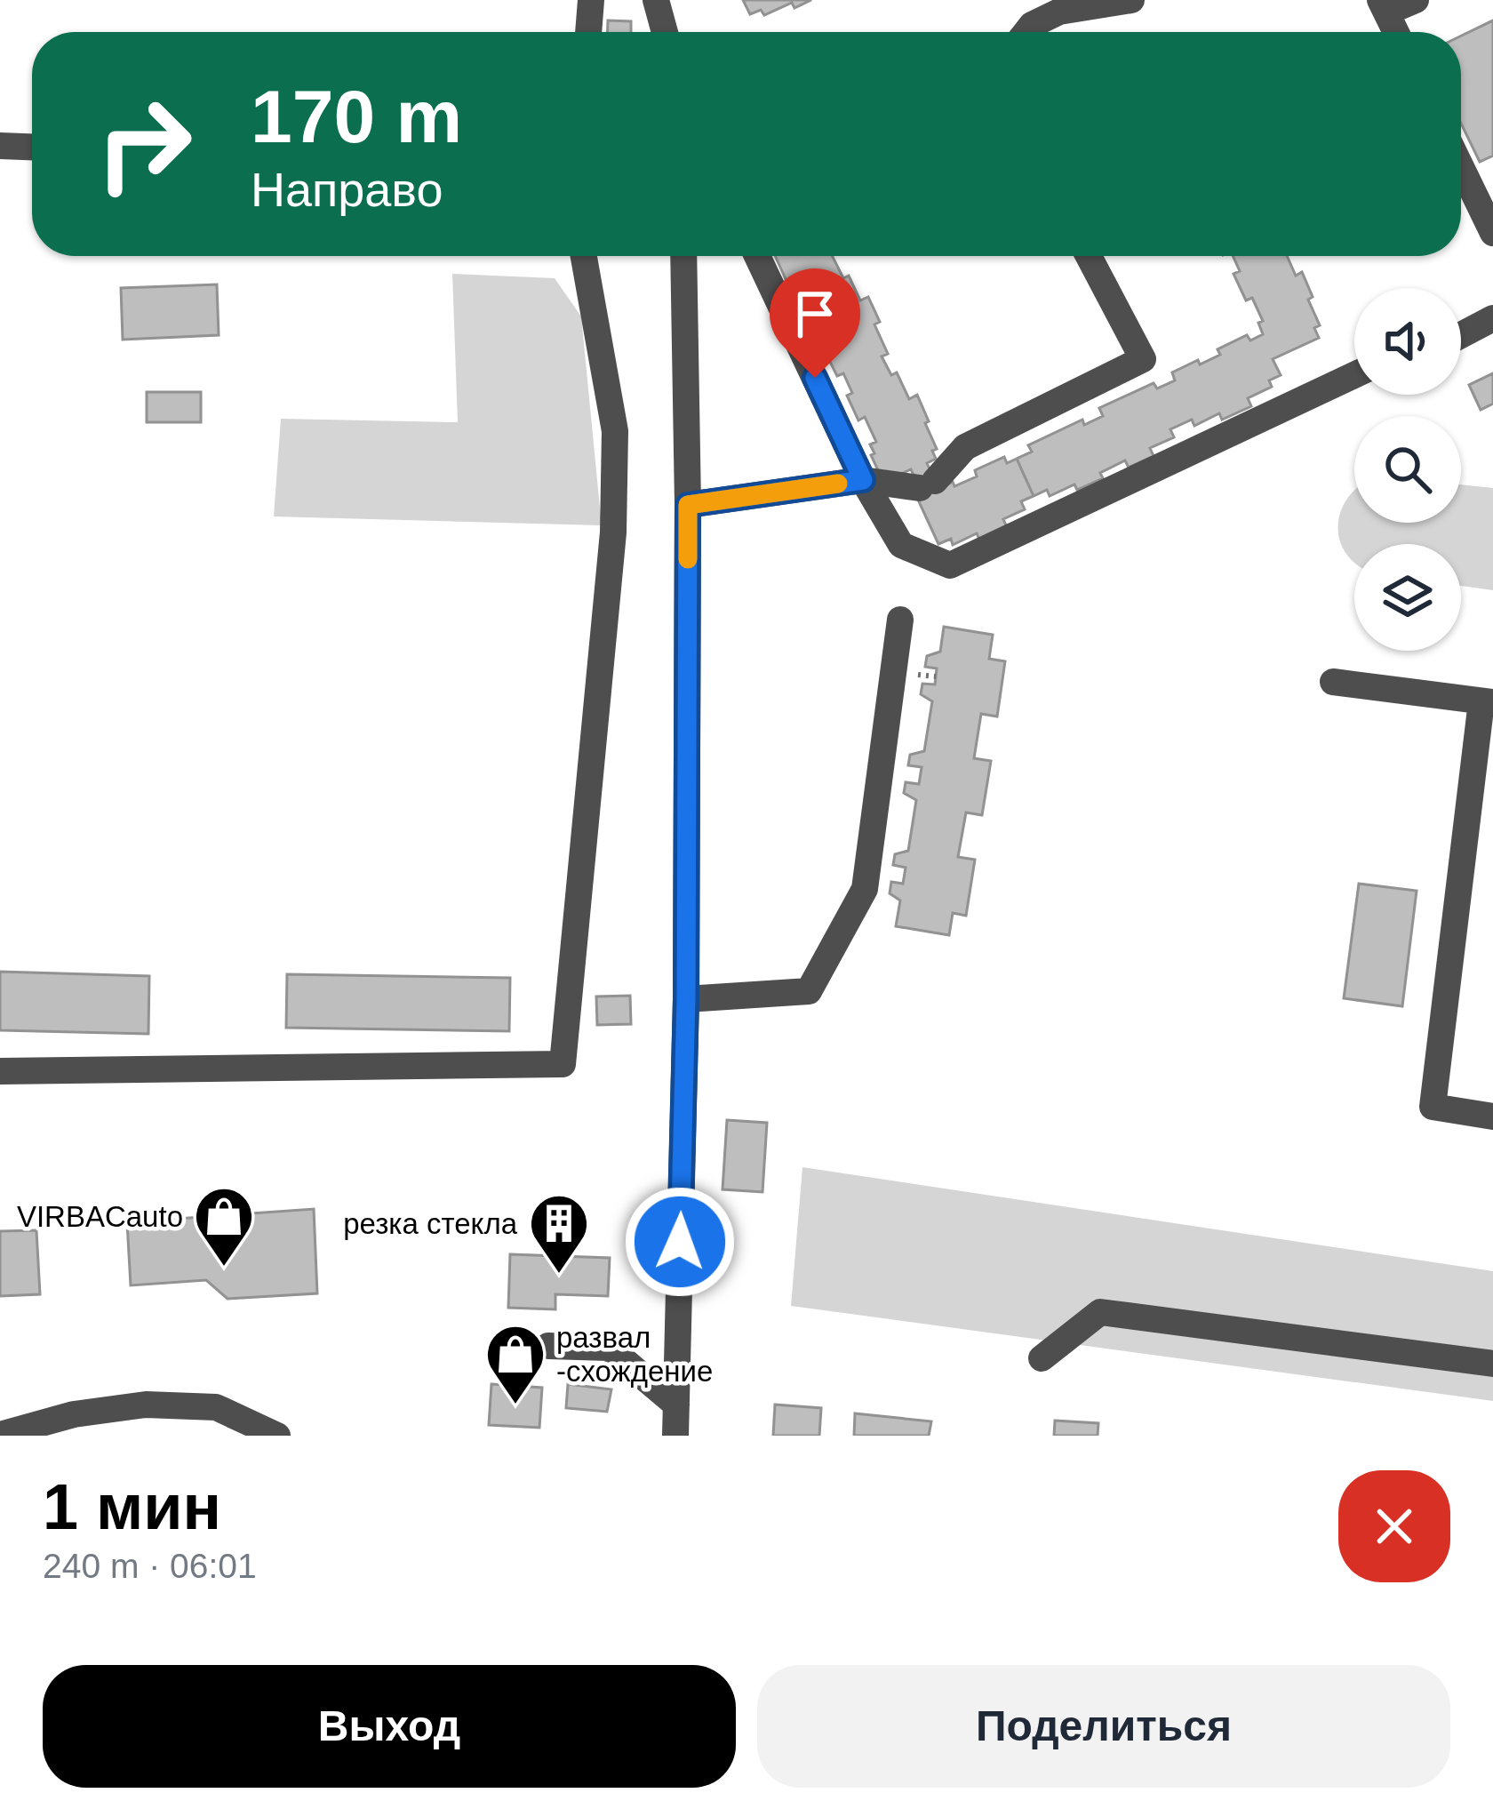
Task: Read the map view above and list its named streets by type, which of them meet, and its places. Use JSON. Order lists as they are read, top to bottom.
{
  "places": {
    "shop": ["VIRBACauto", "развал -схождение"],
    "building": ["резка стекла"]
  },
  "page": {
    "turn": ["170 m", "Направо"],
    "heading": ["1 мин", "240 m · 06:01"],
    "buttons": ["Выход", "Поделиться"]
  }
}
